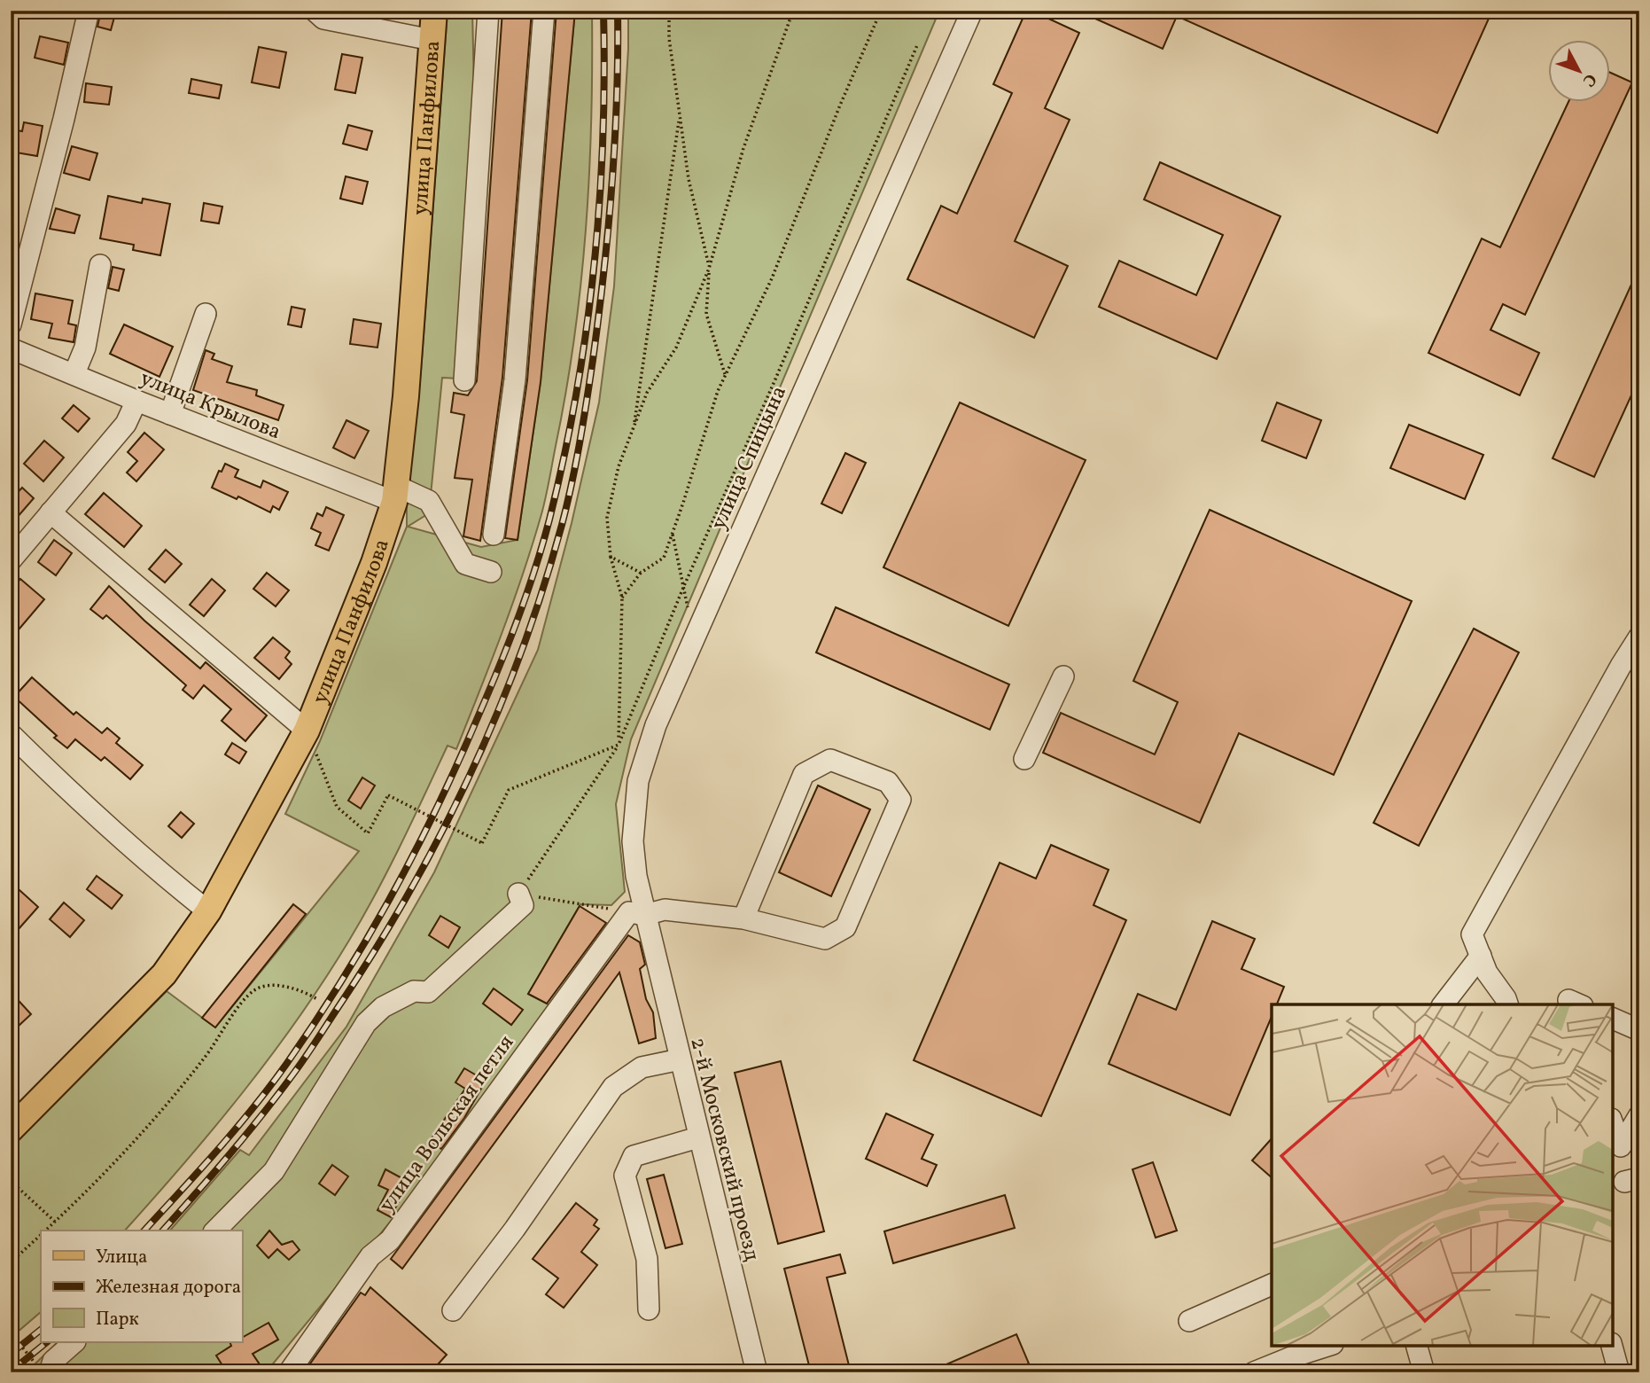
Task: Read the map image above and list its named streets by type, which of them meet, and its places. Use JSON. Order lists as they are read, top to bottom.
{
  "streets": {
    "main road": ["улица Панфилова"],
    "street": [
      "улица Крылова",
      "улица Спицына",
      "улица Вольская петля",
      "2-й Московский проезд"
    ]
  },
  "crossings": [
    ["улица Панфилова", "улица Крылова"],
    ["улица Спицына", "улица Вольская петля"],
    ["улица Спицына", "2-й Московский проезд"]
  ],
  "legend": ["Улица", "Железная дорога", "Парк"],
  "north": "bottom right"
}
